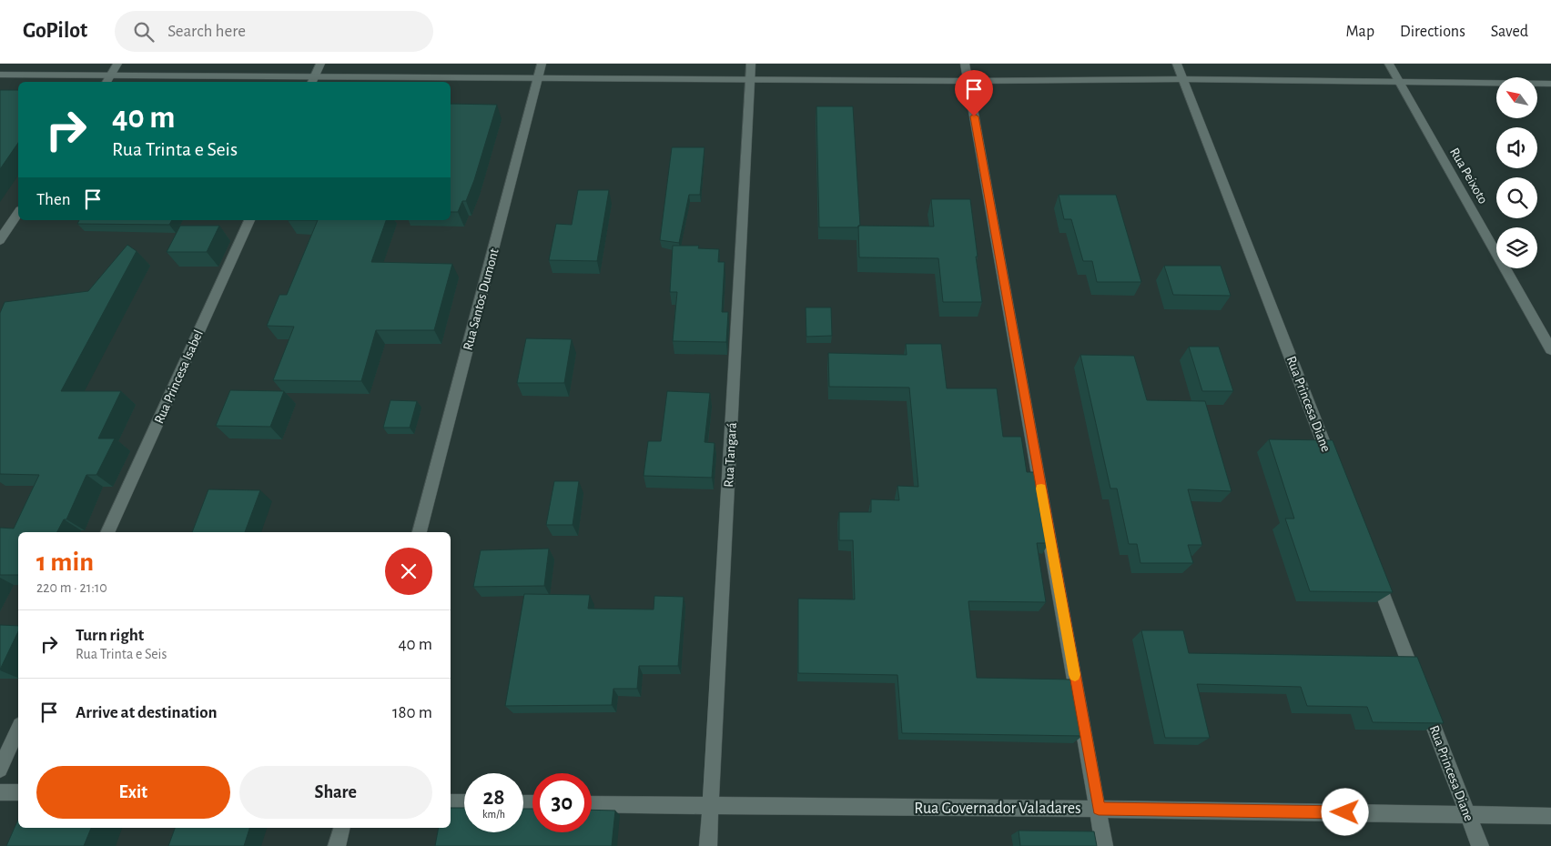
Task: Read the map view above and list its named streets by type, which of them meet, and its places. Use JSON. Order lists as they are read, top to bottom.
{
  "streets": {
    "street": [
      "Rua Peixoto",
      "Rua Santos Dumont",
      "Rua Princesa Isabel",
      "Rua Princesa Diane",
      "Rua Tangará",
      "Rua Governador Valadares"
    ]
  },
  "crossings": [
    ["Rua Princesa Diane", "Rua Governador Valadares"],
    ["Rua Tangará", "Rua Governador Valadares"]
  ],
  "north": "top left",
  "page": {
    "header": "GoPilot",
    "search": "Search here",
    "nav": ["Map", "Directions", "Saved"],
    "turn": ["40 m", "Rua Trinta e Seis"],
    "then": "Then",
    "heading": ["1 min", "220 m · 21:10"],
    "list": [
      {
        "name": "Turn right",
        "note": "Rua Trinta e Seis",
        "value": "40 m"
      },
      {
        "name": "Arrive at destination",
        "value": "180 m"
      }
    ],
    "buttons": ["Exit", "Share"],
    "speed": "28 km/h",
    "limit": "30"
  }
}
